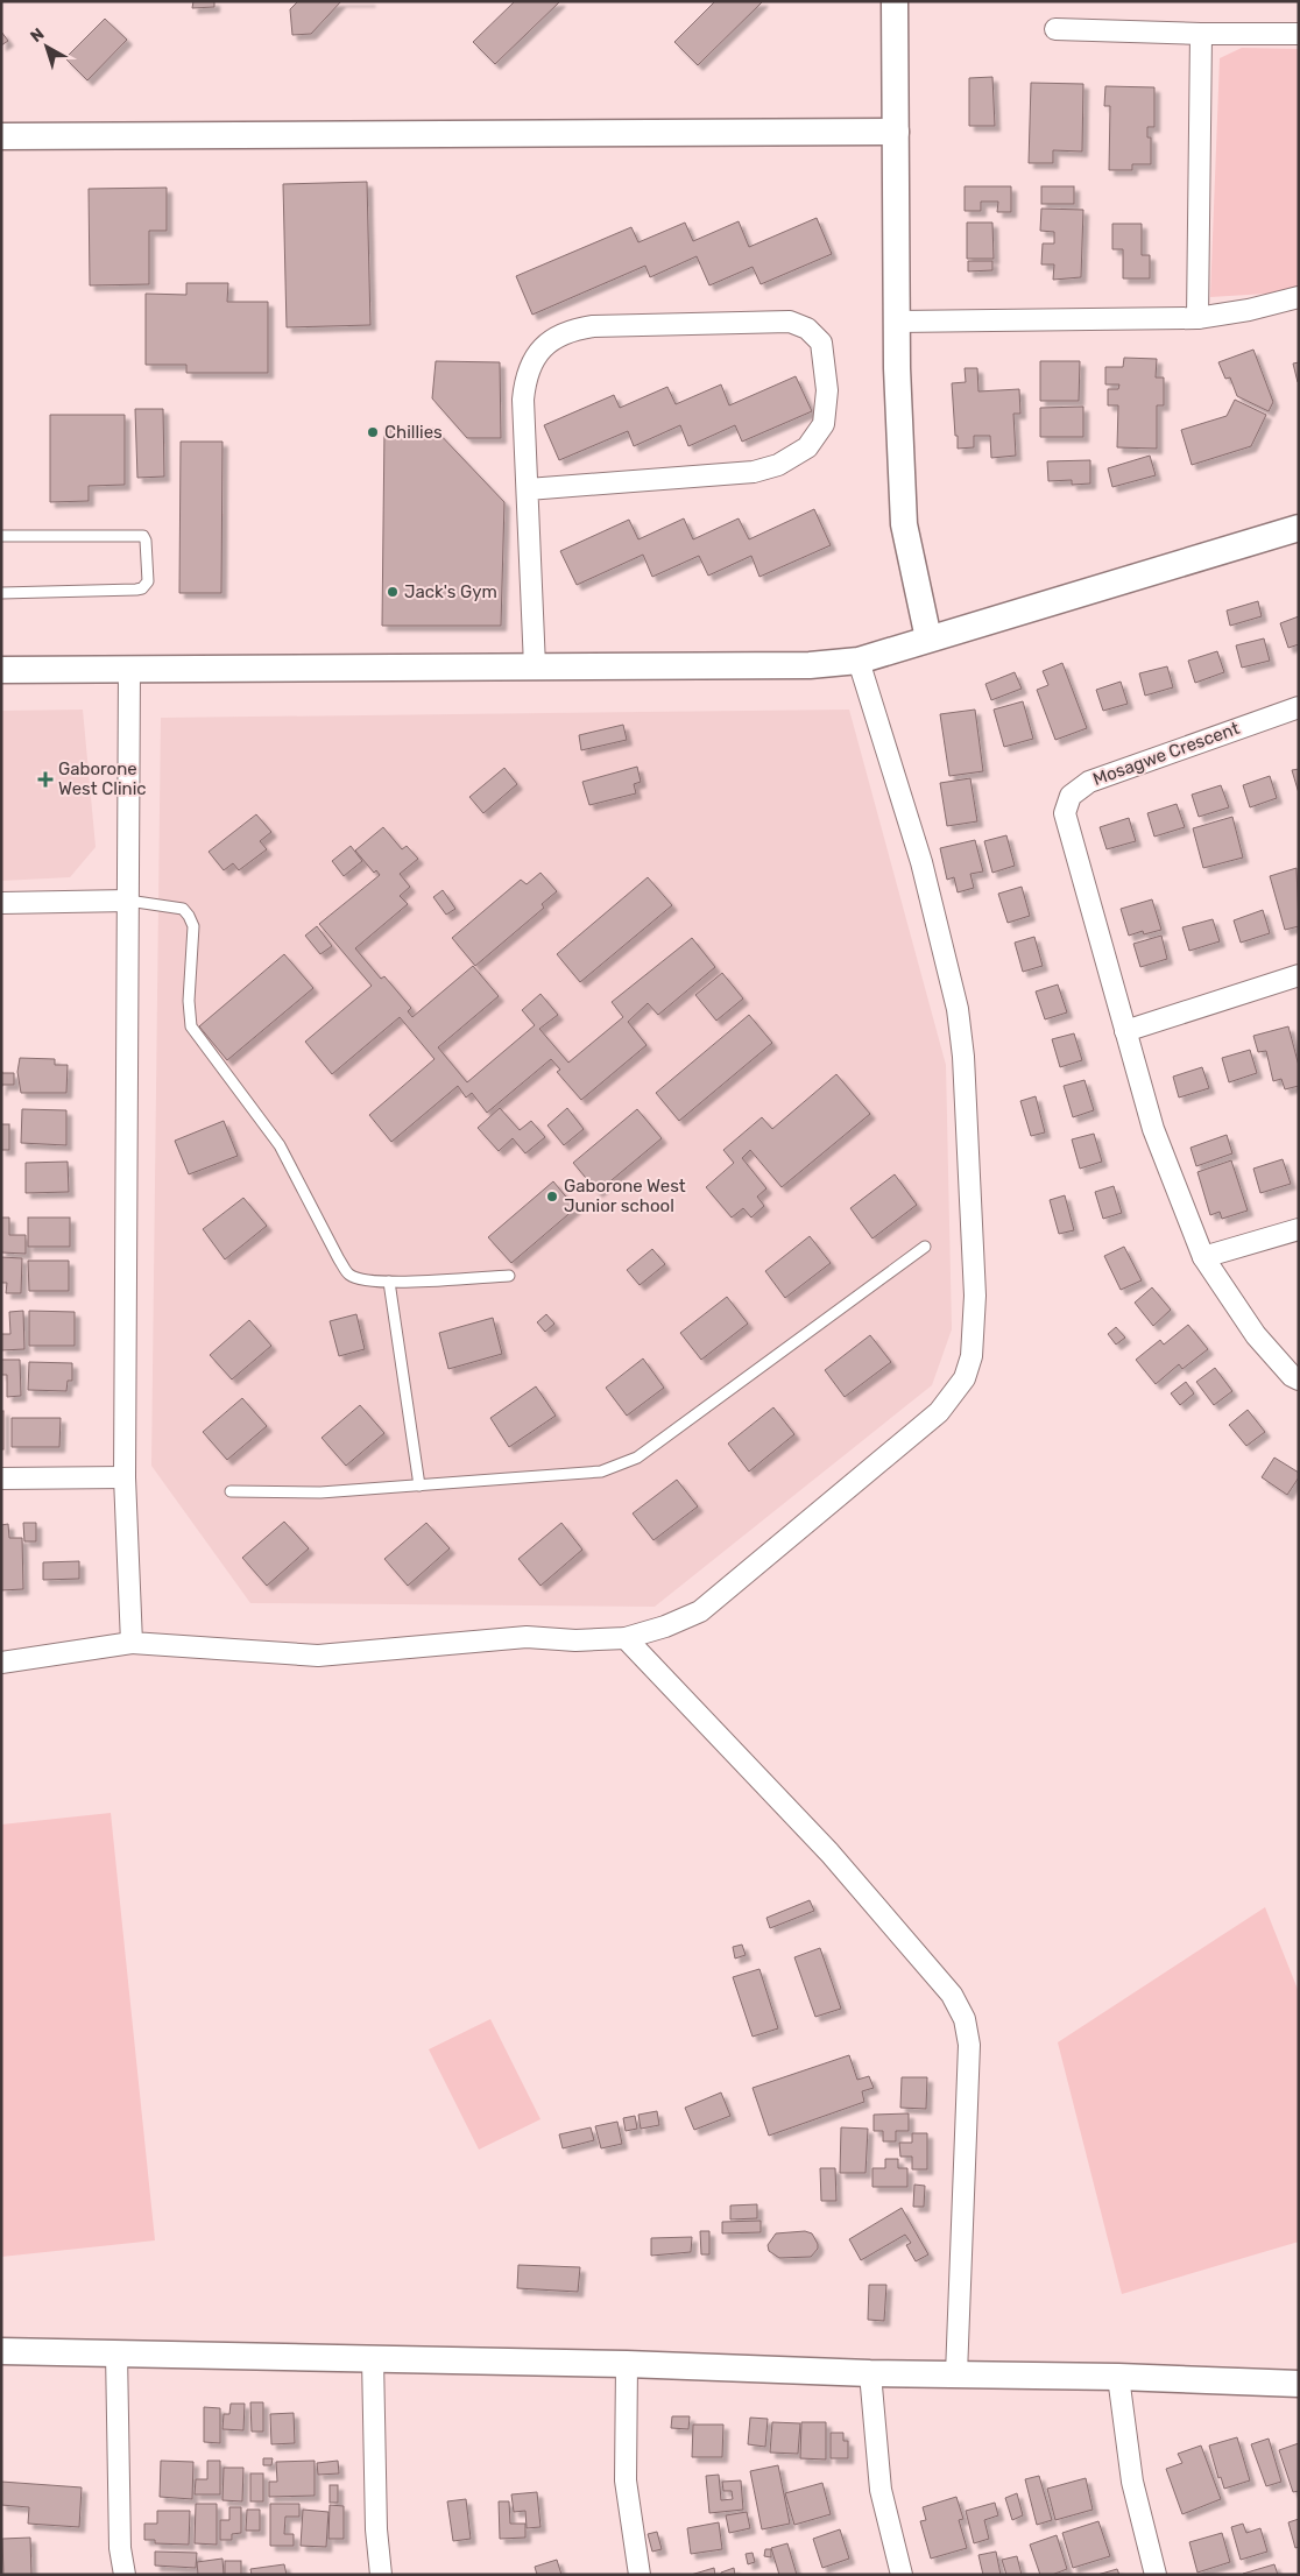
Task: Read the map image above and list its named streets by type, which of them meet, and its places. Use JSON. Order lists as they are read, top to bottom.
{
  "streets": {
    "street": ["Mosagwe Crescent"]
  },
  "places": {
    "other": ["Chillies", "Jack's Gym", "Gaborone West Junior school"],
    "health": ["Gaborone West Clinic"]
  },
  "north": "top left"
}
